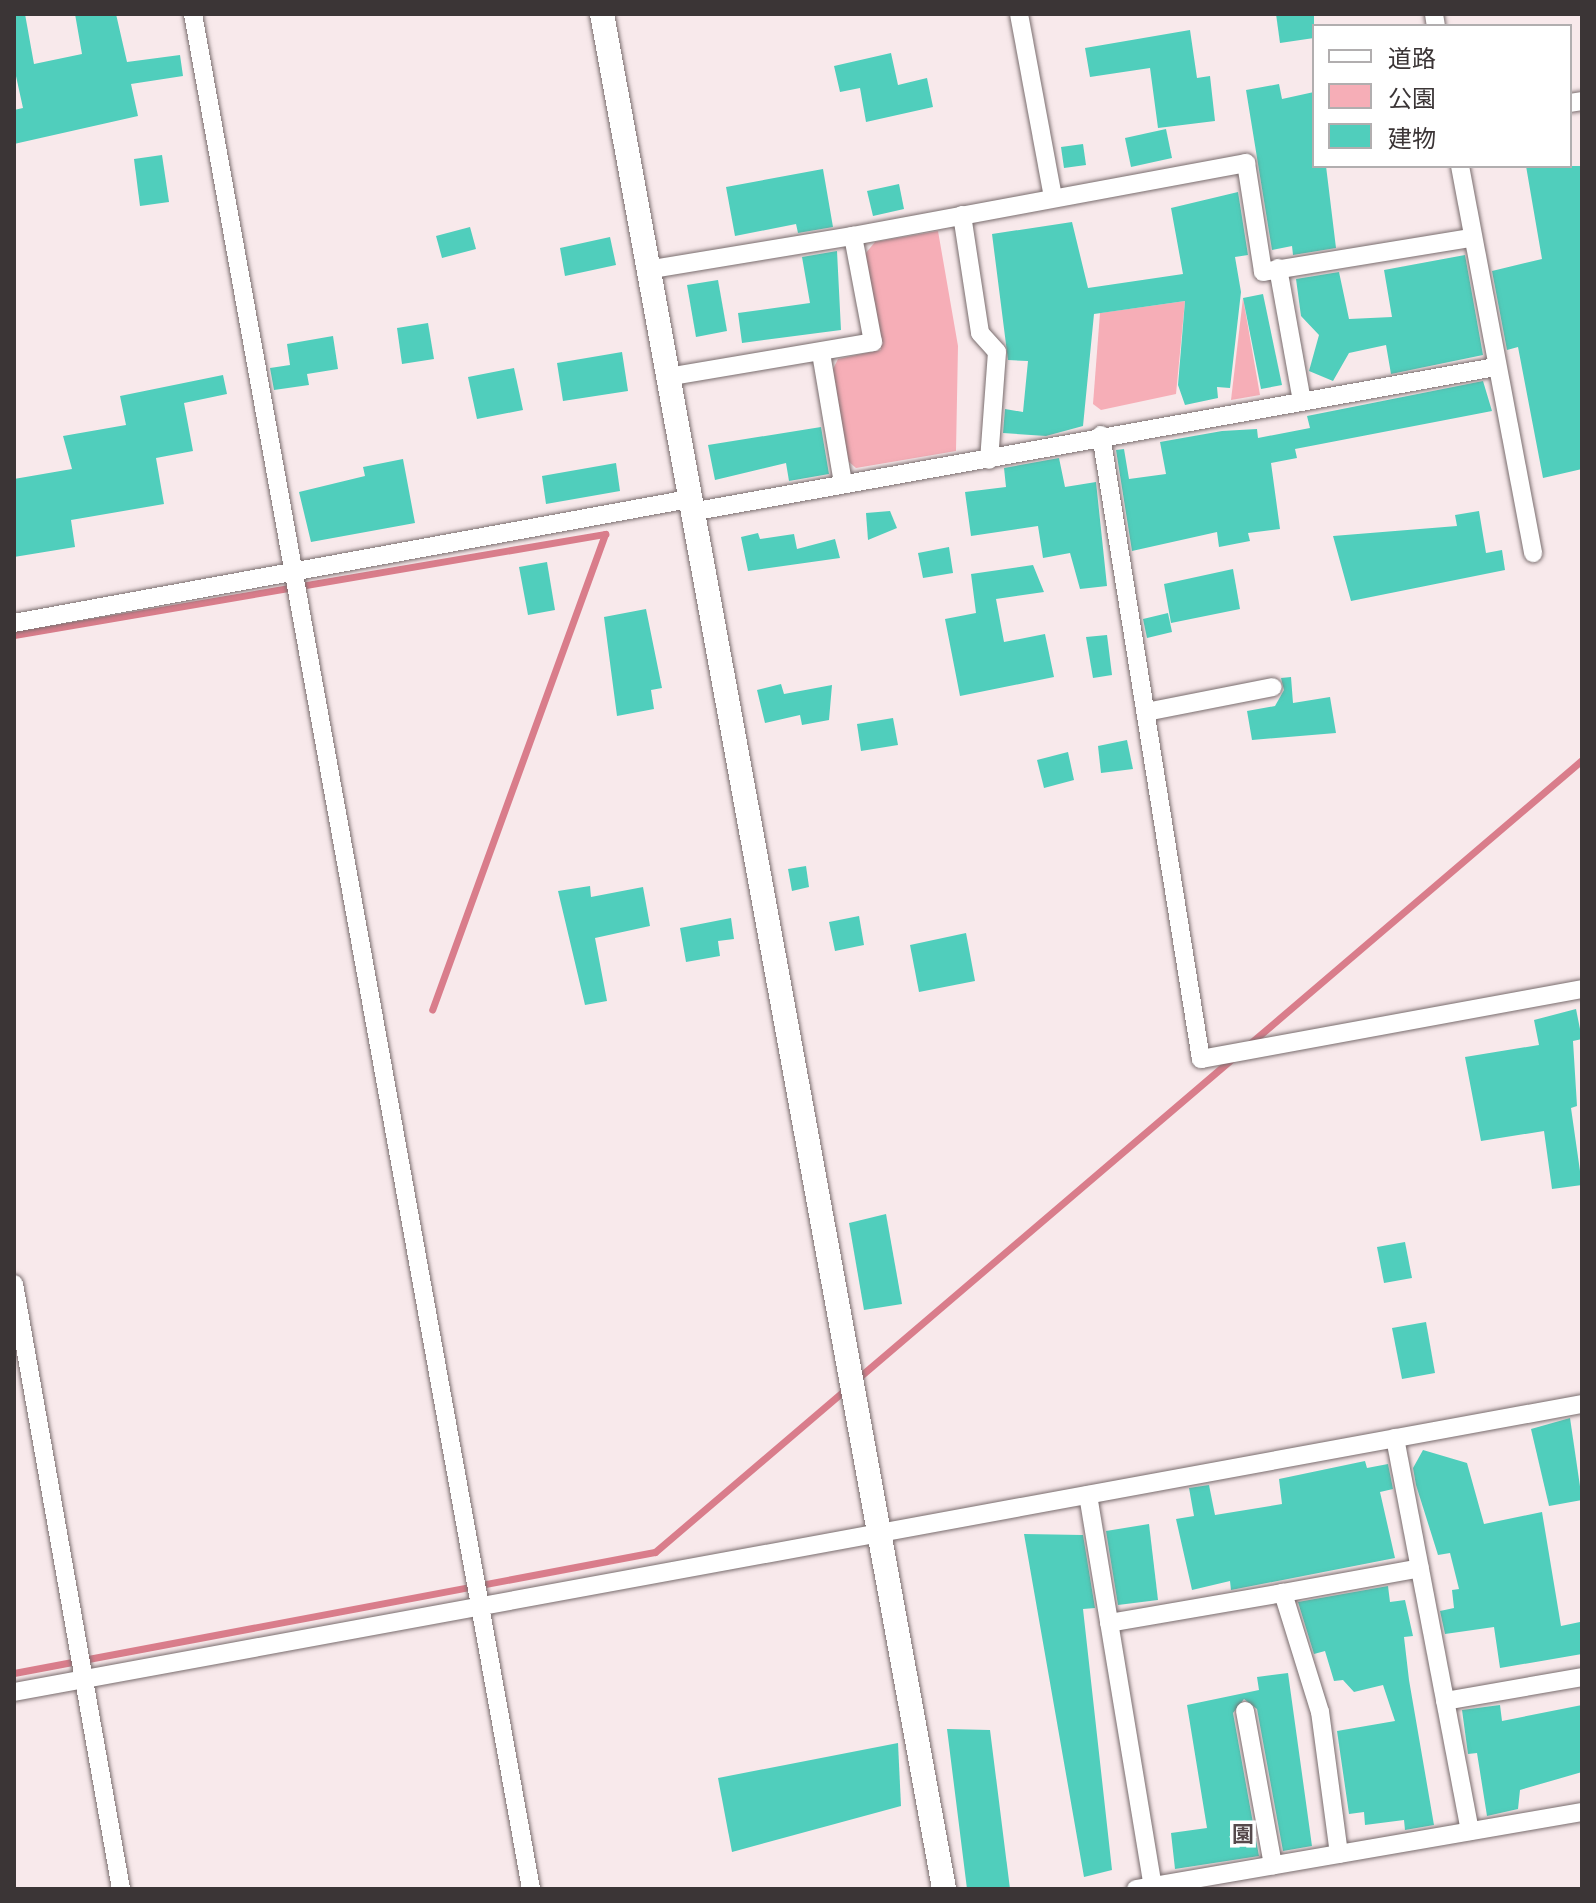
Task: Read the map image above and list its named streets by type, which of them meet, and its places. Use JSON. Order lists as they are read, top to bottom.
{
  "districts": ["園"],
  "legend": ["道路", "公園", "建物"]
}
